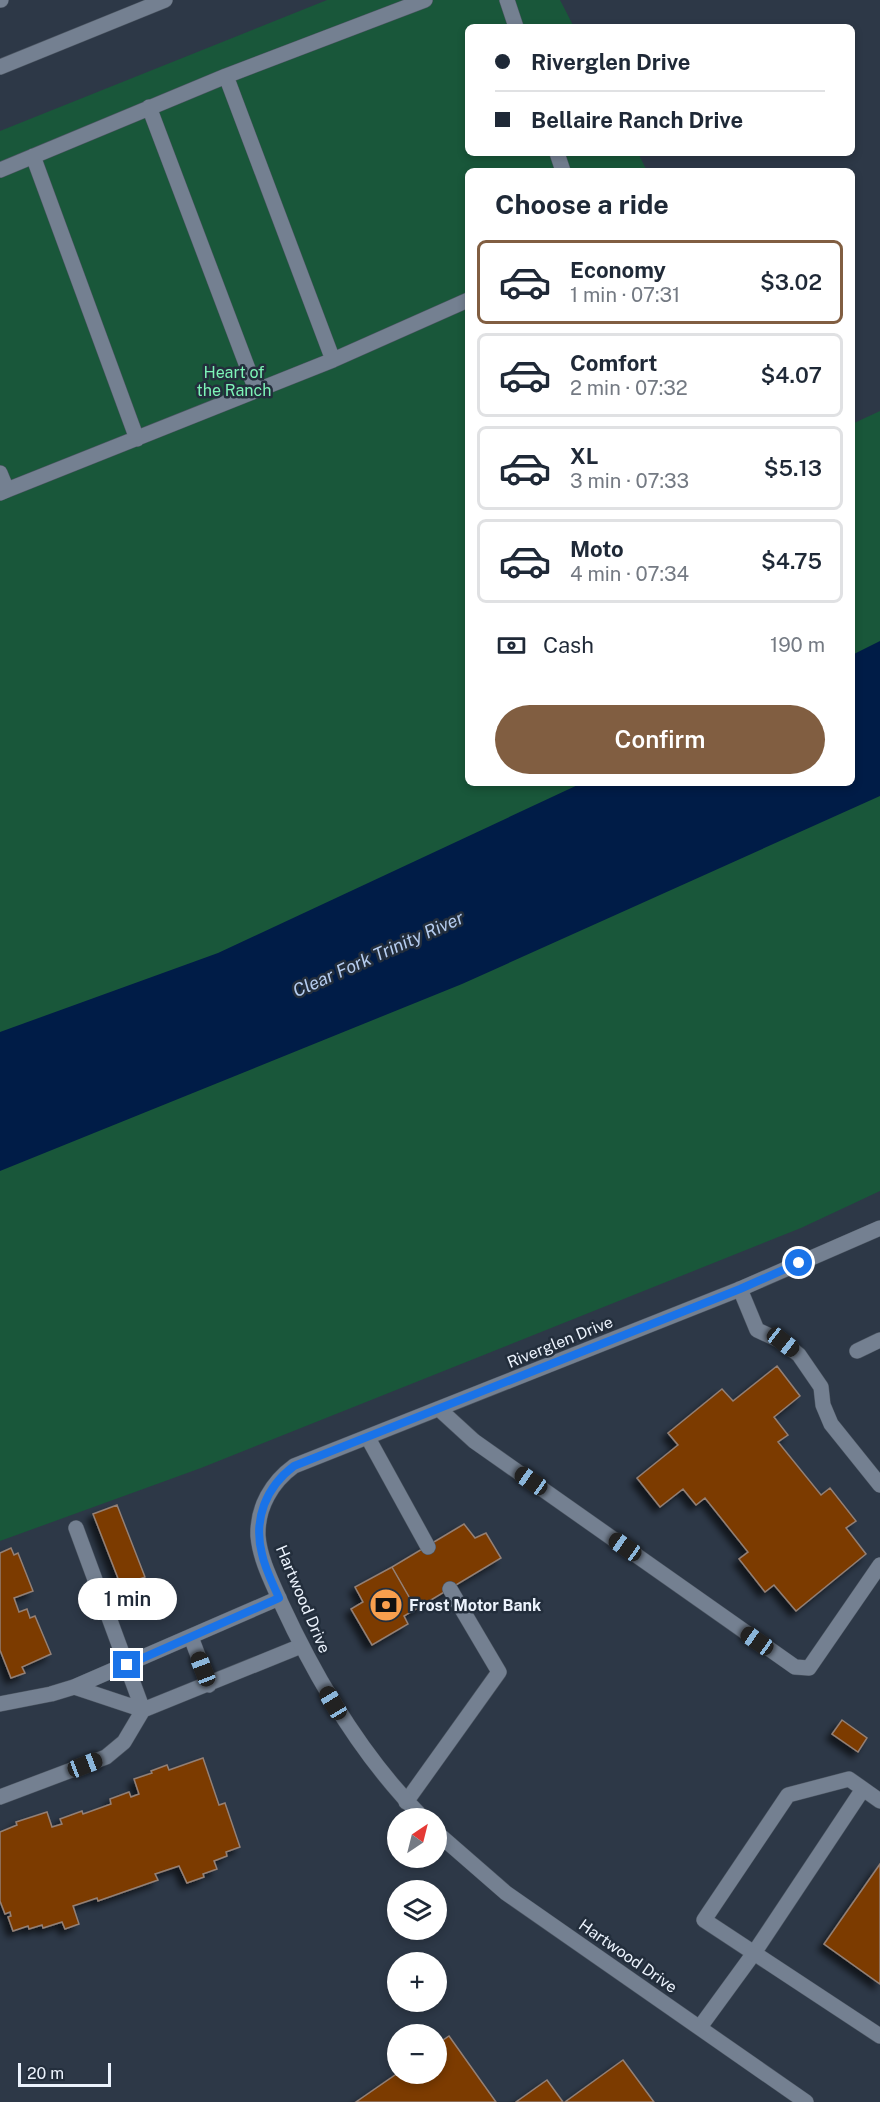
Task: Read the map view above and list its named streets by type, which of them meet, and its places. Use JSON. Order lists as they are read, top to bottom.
{
  "streets": {
    "street": ["Riverglen Drive", "Hartwood Drive"]
  },
  "crossings": [
    ["Riverglen Drive", "Hartwood Drive"]
  ],
  "water": ["Clear Fork Trinity River"],
  "parks": ["Heart of the Ranch"],
  "places": {
    "bank": ["Frost Motor Bank"]
  },
  "scale_bar": "20 m",
  "north": "top right",
  "page": {
    "banner": ["Riverglen Drive", "Bellaire Ranch Drive"],
    "heading": "Choose a ride",
    "list": [
      {
        "name": "Economy",
        "note": "1 min · 07:31",
        "value": "$3.02"
      },
      {
        "name": "Comfort",
        "note": "2 min · 07:32",
        "value": "$4.07"
      },
      {
        "name": "XL",
        "note": "3 min · 07:33",
        "value": "$5.13"
      },
      {
        "name": "Moto",
        "note": "4 min · 07:34",
        "value": "$4.75"
      }
    ],
    "pay": ["Cash", "190 m"],
    "buttons": "Confirm",
    "bubble": "1 min",
    "map_buttons": ["+", "−"],
    "scale": "20 m"
  }
}
